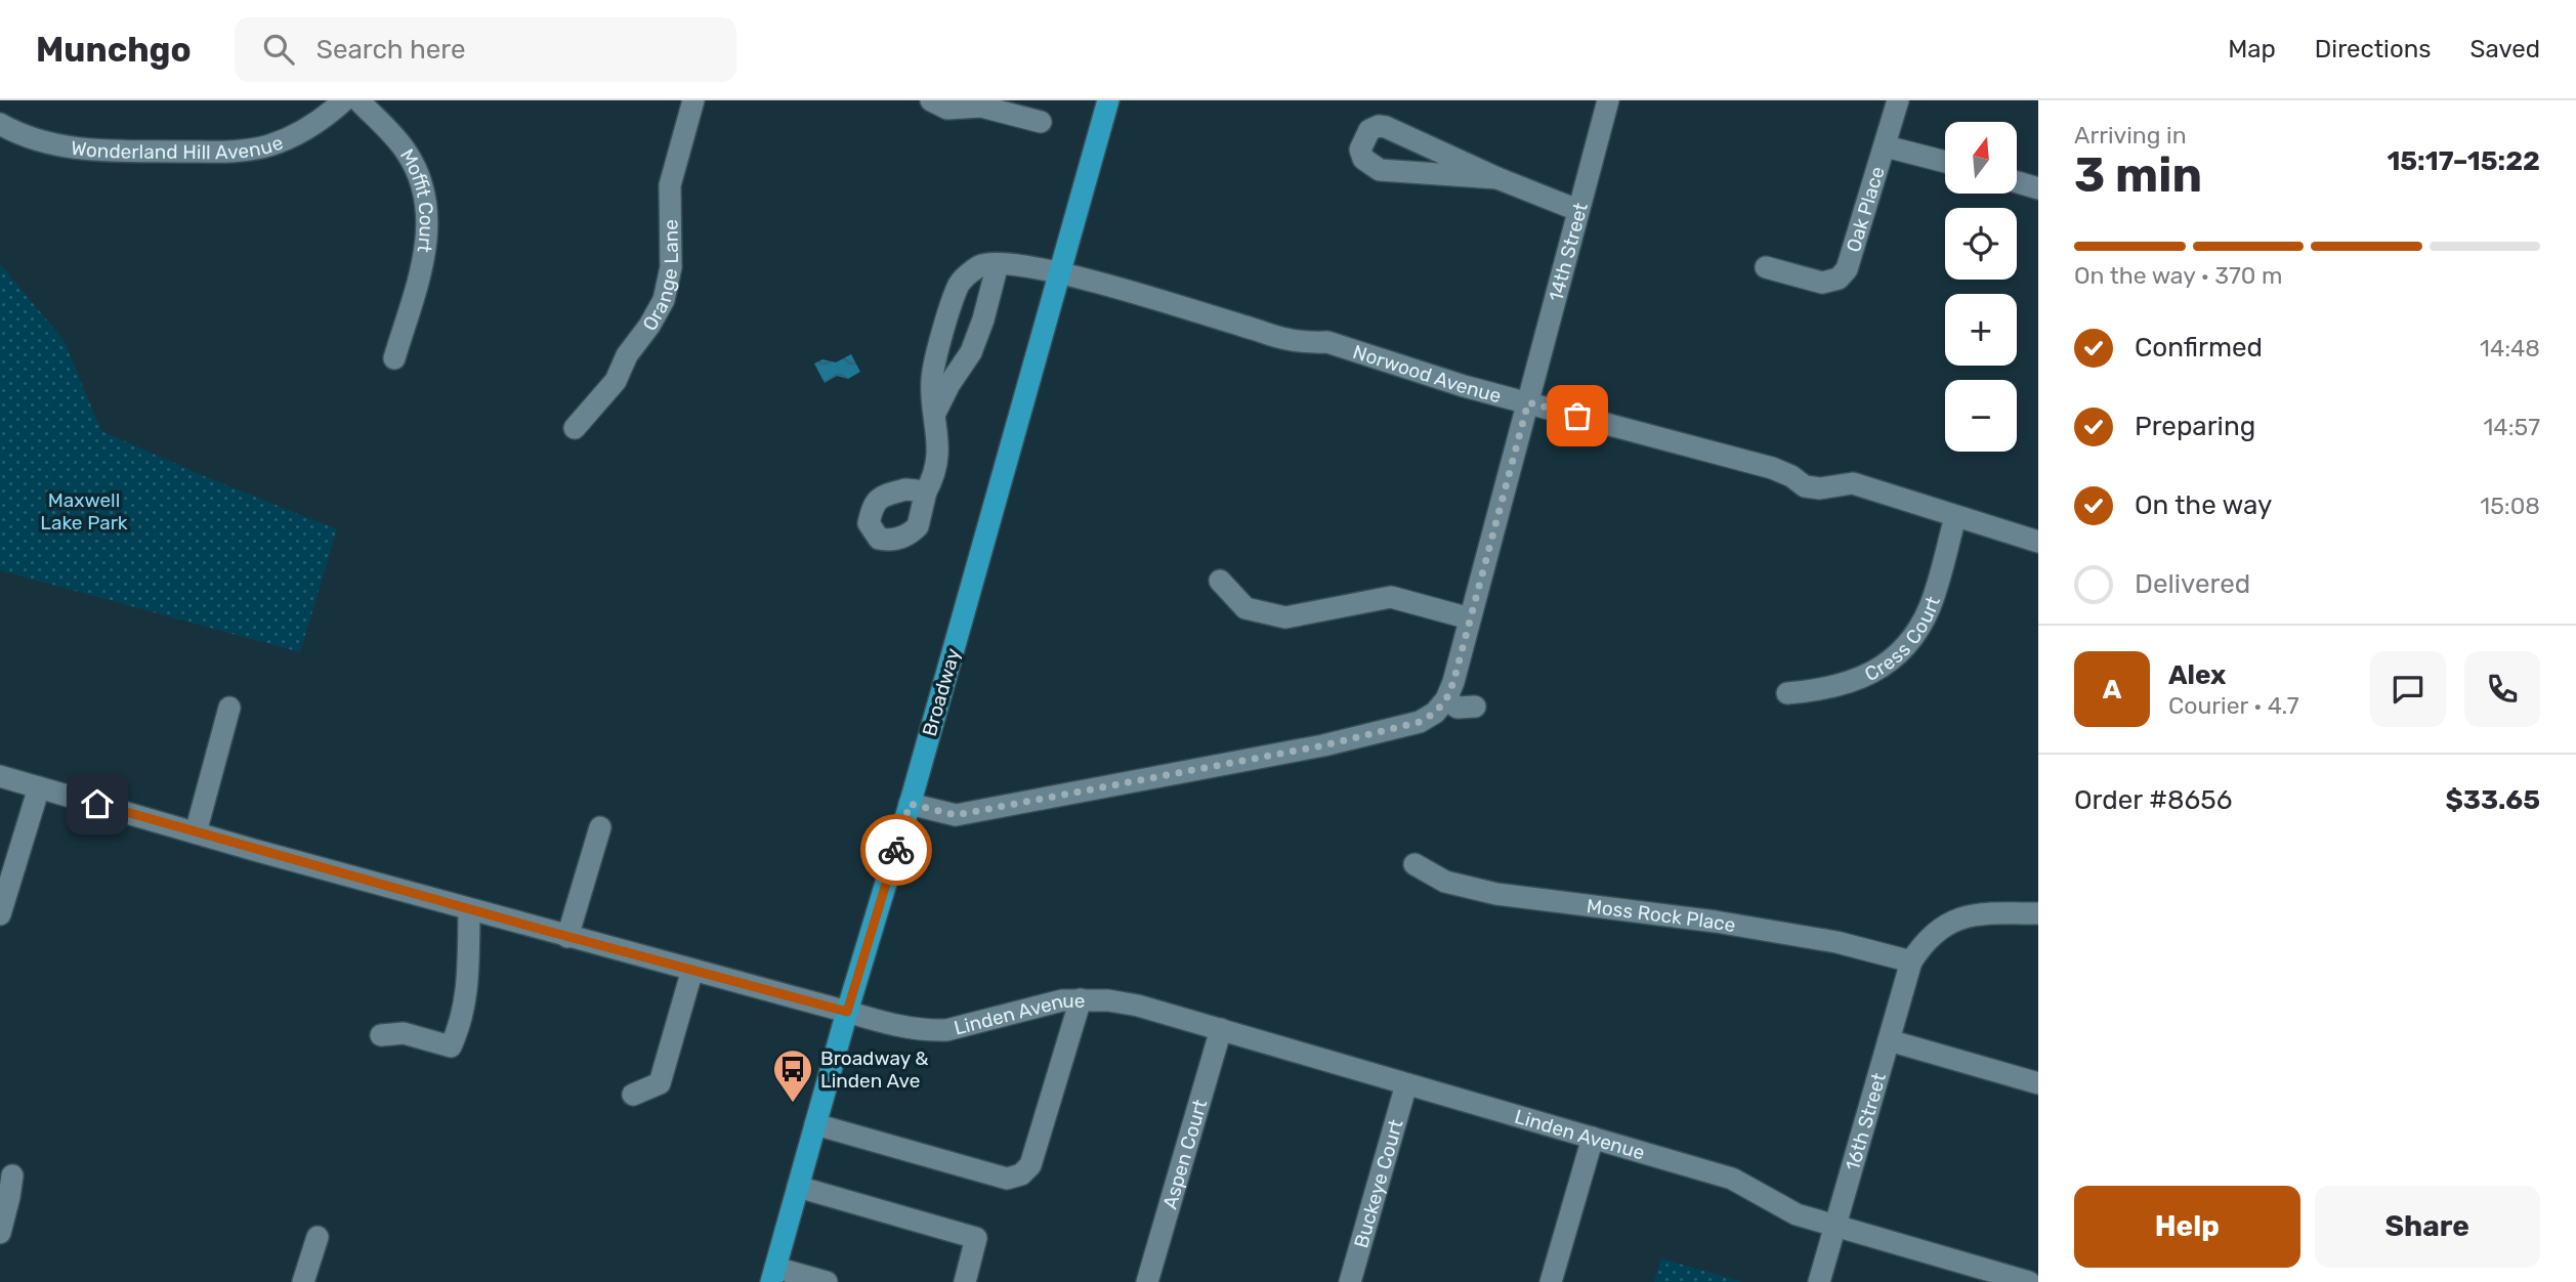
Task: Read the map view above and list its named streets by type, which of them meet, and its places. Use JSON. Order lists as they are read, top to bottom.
{
  "streets": {
    "main road": ["Broadway"],
    "street": [
      "Wonderland Hill Avenue",
      "Moffit Court",
      "Oak Place",
      "14th Street",
      "Orange Lane",
      "Norwood Avenue",
      "Cress Court",
      "Moss Rock Place",
      "Linden Avenue",
      "16th Street",
      "Aspen Court",
      "Buckeye Court"
    ]
  },
  "crossings": [
    ["14th Street", "Norwood Avenue"],
    ["Norwood Avenue", "Cress Court"],
    ["Norwood Avenue", "Broadway"],
    ["Broadway", "Linden Avenue"],
    ["Moss Rock Place", "16th Street"],
    ["Linden Avenue", "16th Street"],
    ["Linden Avenue", "Aspen Court"],
    ["Linden Avenue", "Buckeye Court"]
  ],
  "parks": ["Maxwell Lake Park"],
  "places": {
    "bus stop": ["Broadway & Linden Ave"]
  },
  "north": "top",
  "page": {
    "header": "Munchgo",
    "search": "Search here",
    "nav": ["Map", "Directions", "Saved"],
    "heading": ["3 min", "Arriving in", "15:17–15:22"],
    "panel": [
      "Alex",
      "Courier · 4.7",
      "Order #8656",
      "$33.65"
    ],
    "map_buttons": ["+", "−"],
    "bar": "On the way · 370 m",
    "list": [
      ["Confirmed", "14:48"],
      ["Preparing", "14:57"],
      ["On the way", "15:08"],
      "Delivered"
    ],
    "round": "A",
    "buttons": ["Help", "Share"]
  }
}
